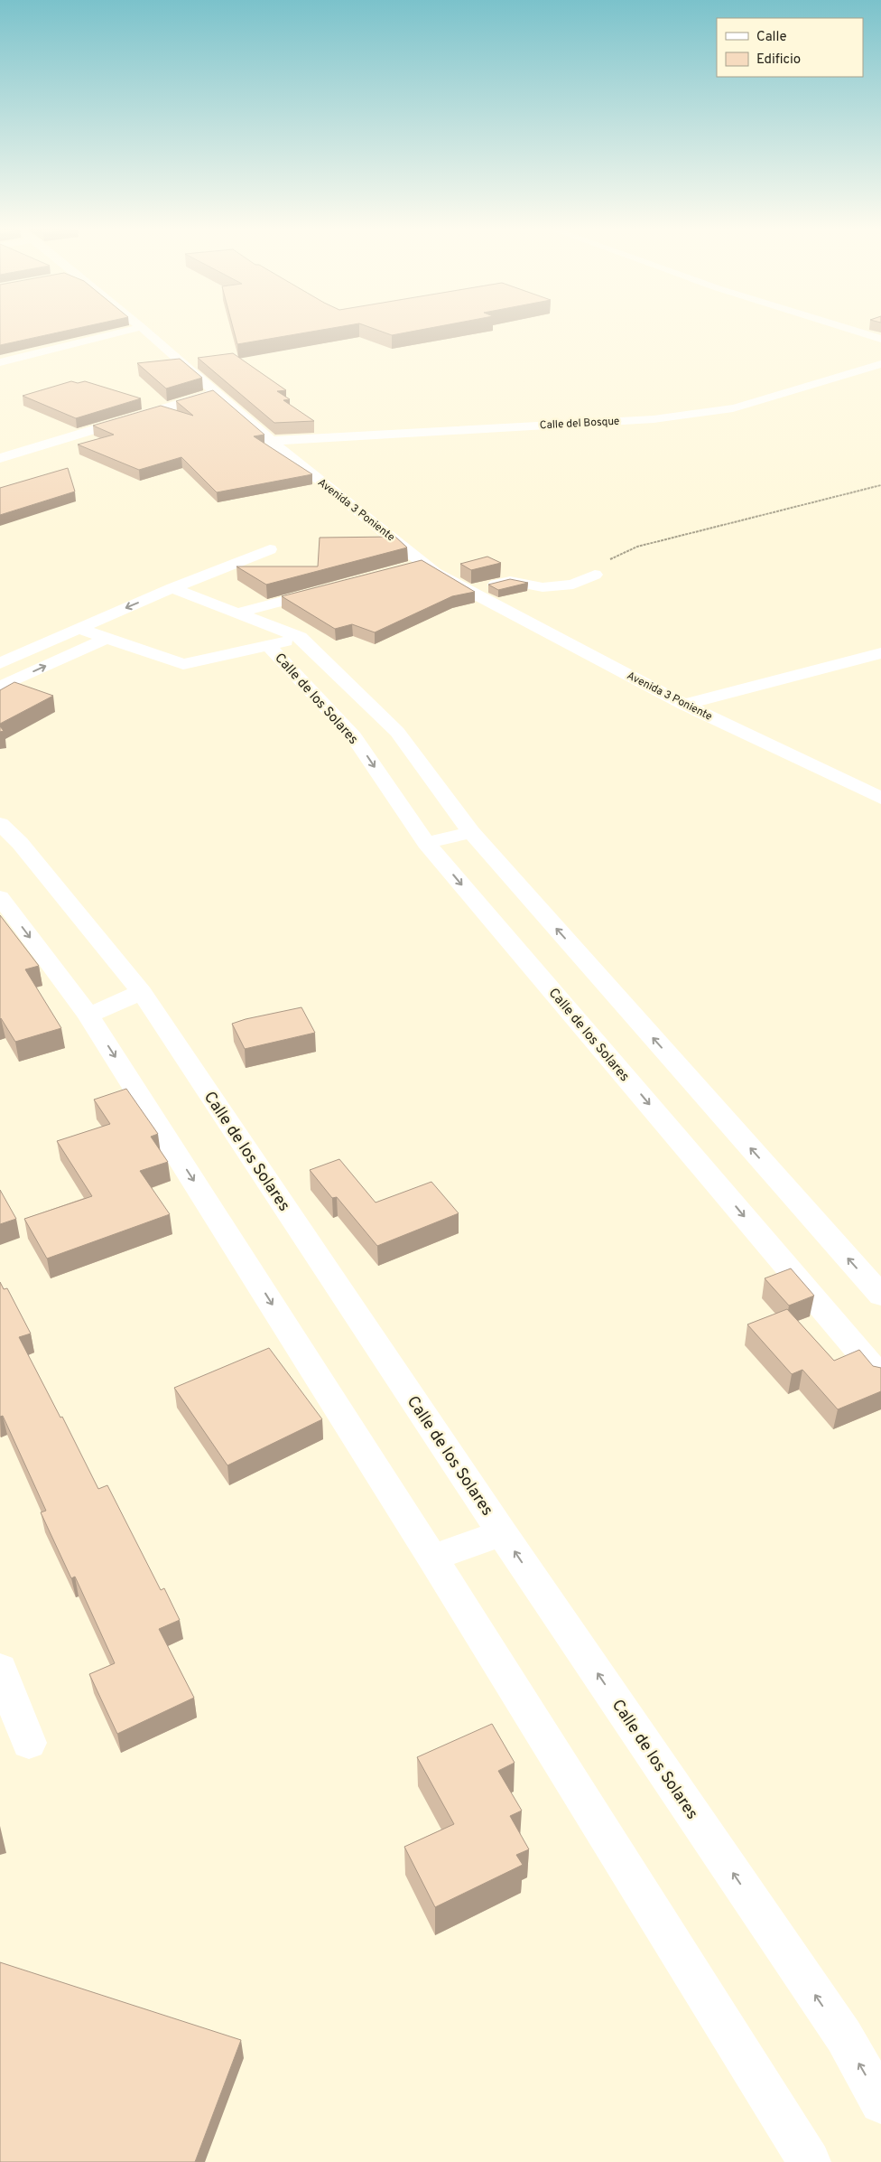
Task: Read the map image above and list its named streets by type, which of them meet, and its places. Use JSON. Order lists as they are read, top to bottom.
{
  "streets": {
    "street": ["Calle del Bosque", "Avenida 3 Poniente", "Calle de los Solares"]
  },
  "crossings": [
    ["Calle del Bosque", "Avenida 3 Poniente"]
  ],
  "legend": ["Calle", "Edificio"]
}
